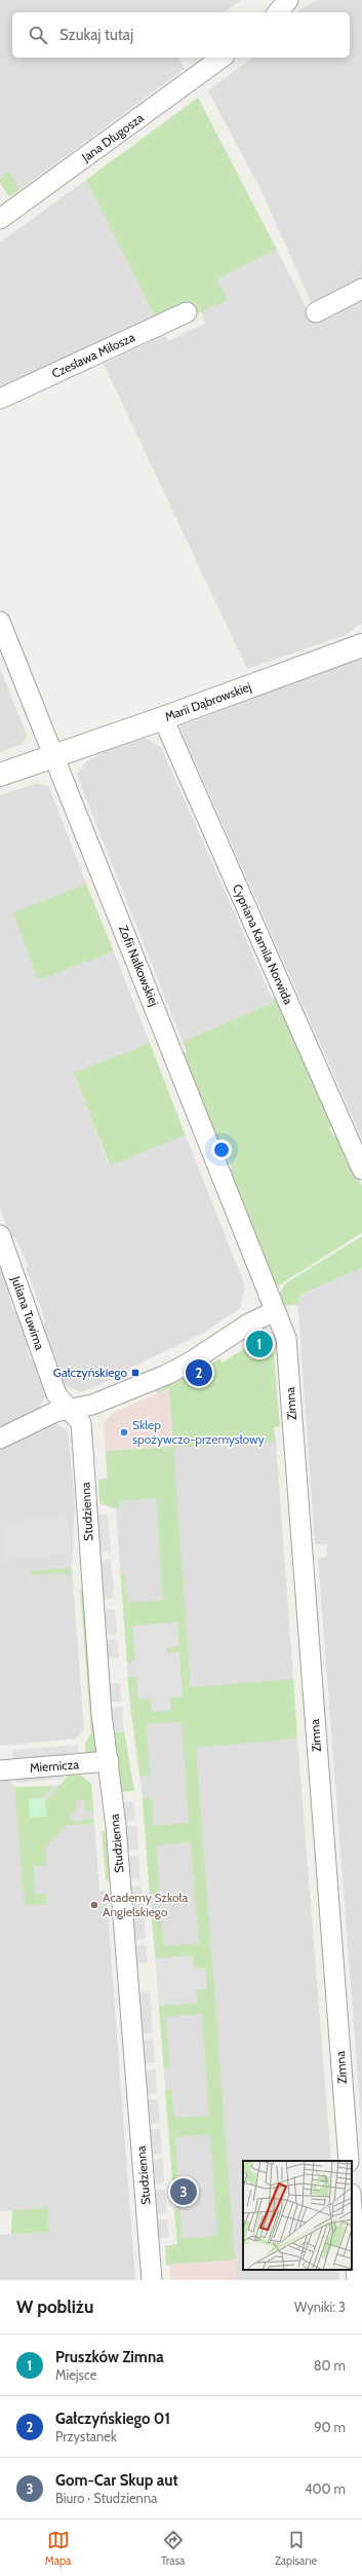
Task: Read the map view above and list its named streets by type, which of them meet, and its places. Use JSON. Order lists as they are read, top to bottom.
{
  "streets": {
    "street": [
      "Jana Długosza",
      "Czesława Miłosza",
      "Marii Dąbrowskiej",
      "Cypriana Kamila Norwida",
      "Zofii Nałkowskiej",
      "Juliana Tuwima",
      "Zimna",
      "Studzienna",
      "Miernicza"
    ]
  },
  "crossings": [
    ["Marii Dąbrowskiej", "Cypriana Kamila Norwida"],
    ["Marii Dąbrowskiej", "Zofii Nałkowskiej"],
    ["Zofii Nałkowskiej", "Zimna"],
    ["Juliana Tuwima", "Studzienna"],
    ["Studzienna", "Miernicza"]
  ],
  "places": {
    "transit": ["Gałczyńskiego"],
    "other": ["Sklep spożywczo-przemysłowy", "Academy Szkoła Angielskiego"]
  },
  "page": {
    "search": "Szukaj tutaj",
    "pins": ["1", "2", "3"],
    "heading": ["W pobliżu", "Wyniki: 3"],
    "list": [
      {
        "mark": "1",
        "name": "Pruszków Zimna",
        "note": "Miejsce",
        "value": "80 m"
      },
      {
        "mark": "2",
        "name": "Gałczyńskiego 01",
        "note": "Przystanek",
        "value": "90 m"
      },
      {
        "mark": "3",
        "name": "Gom-Car Skup aut",
        "note": "Biuro · Studzienna",
        "value": "400 m"
      }
    ],
    "nav": ["Mapa", "Trasa", "Zapisane"]
  }
}
